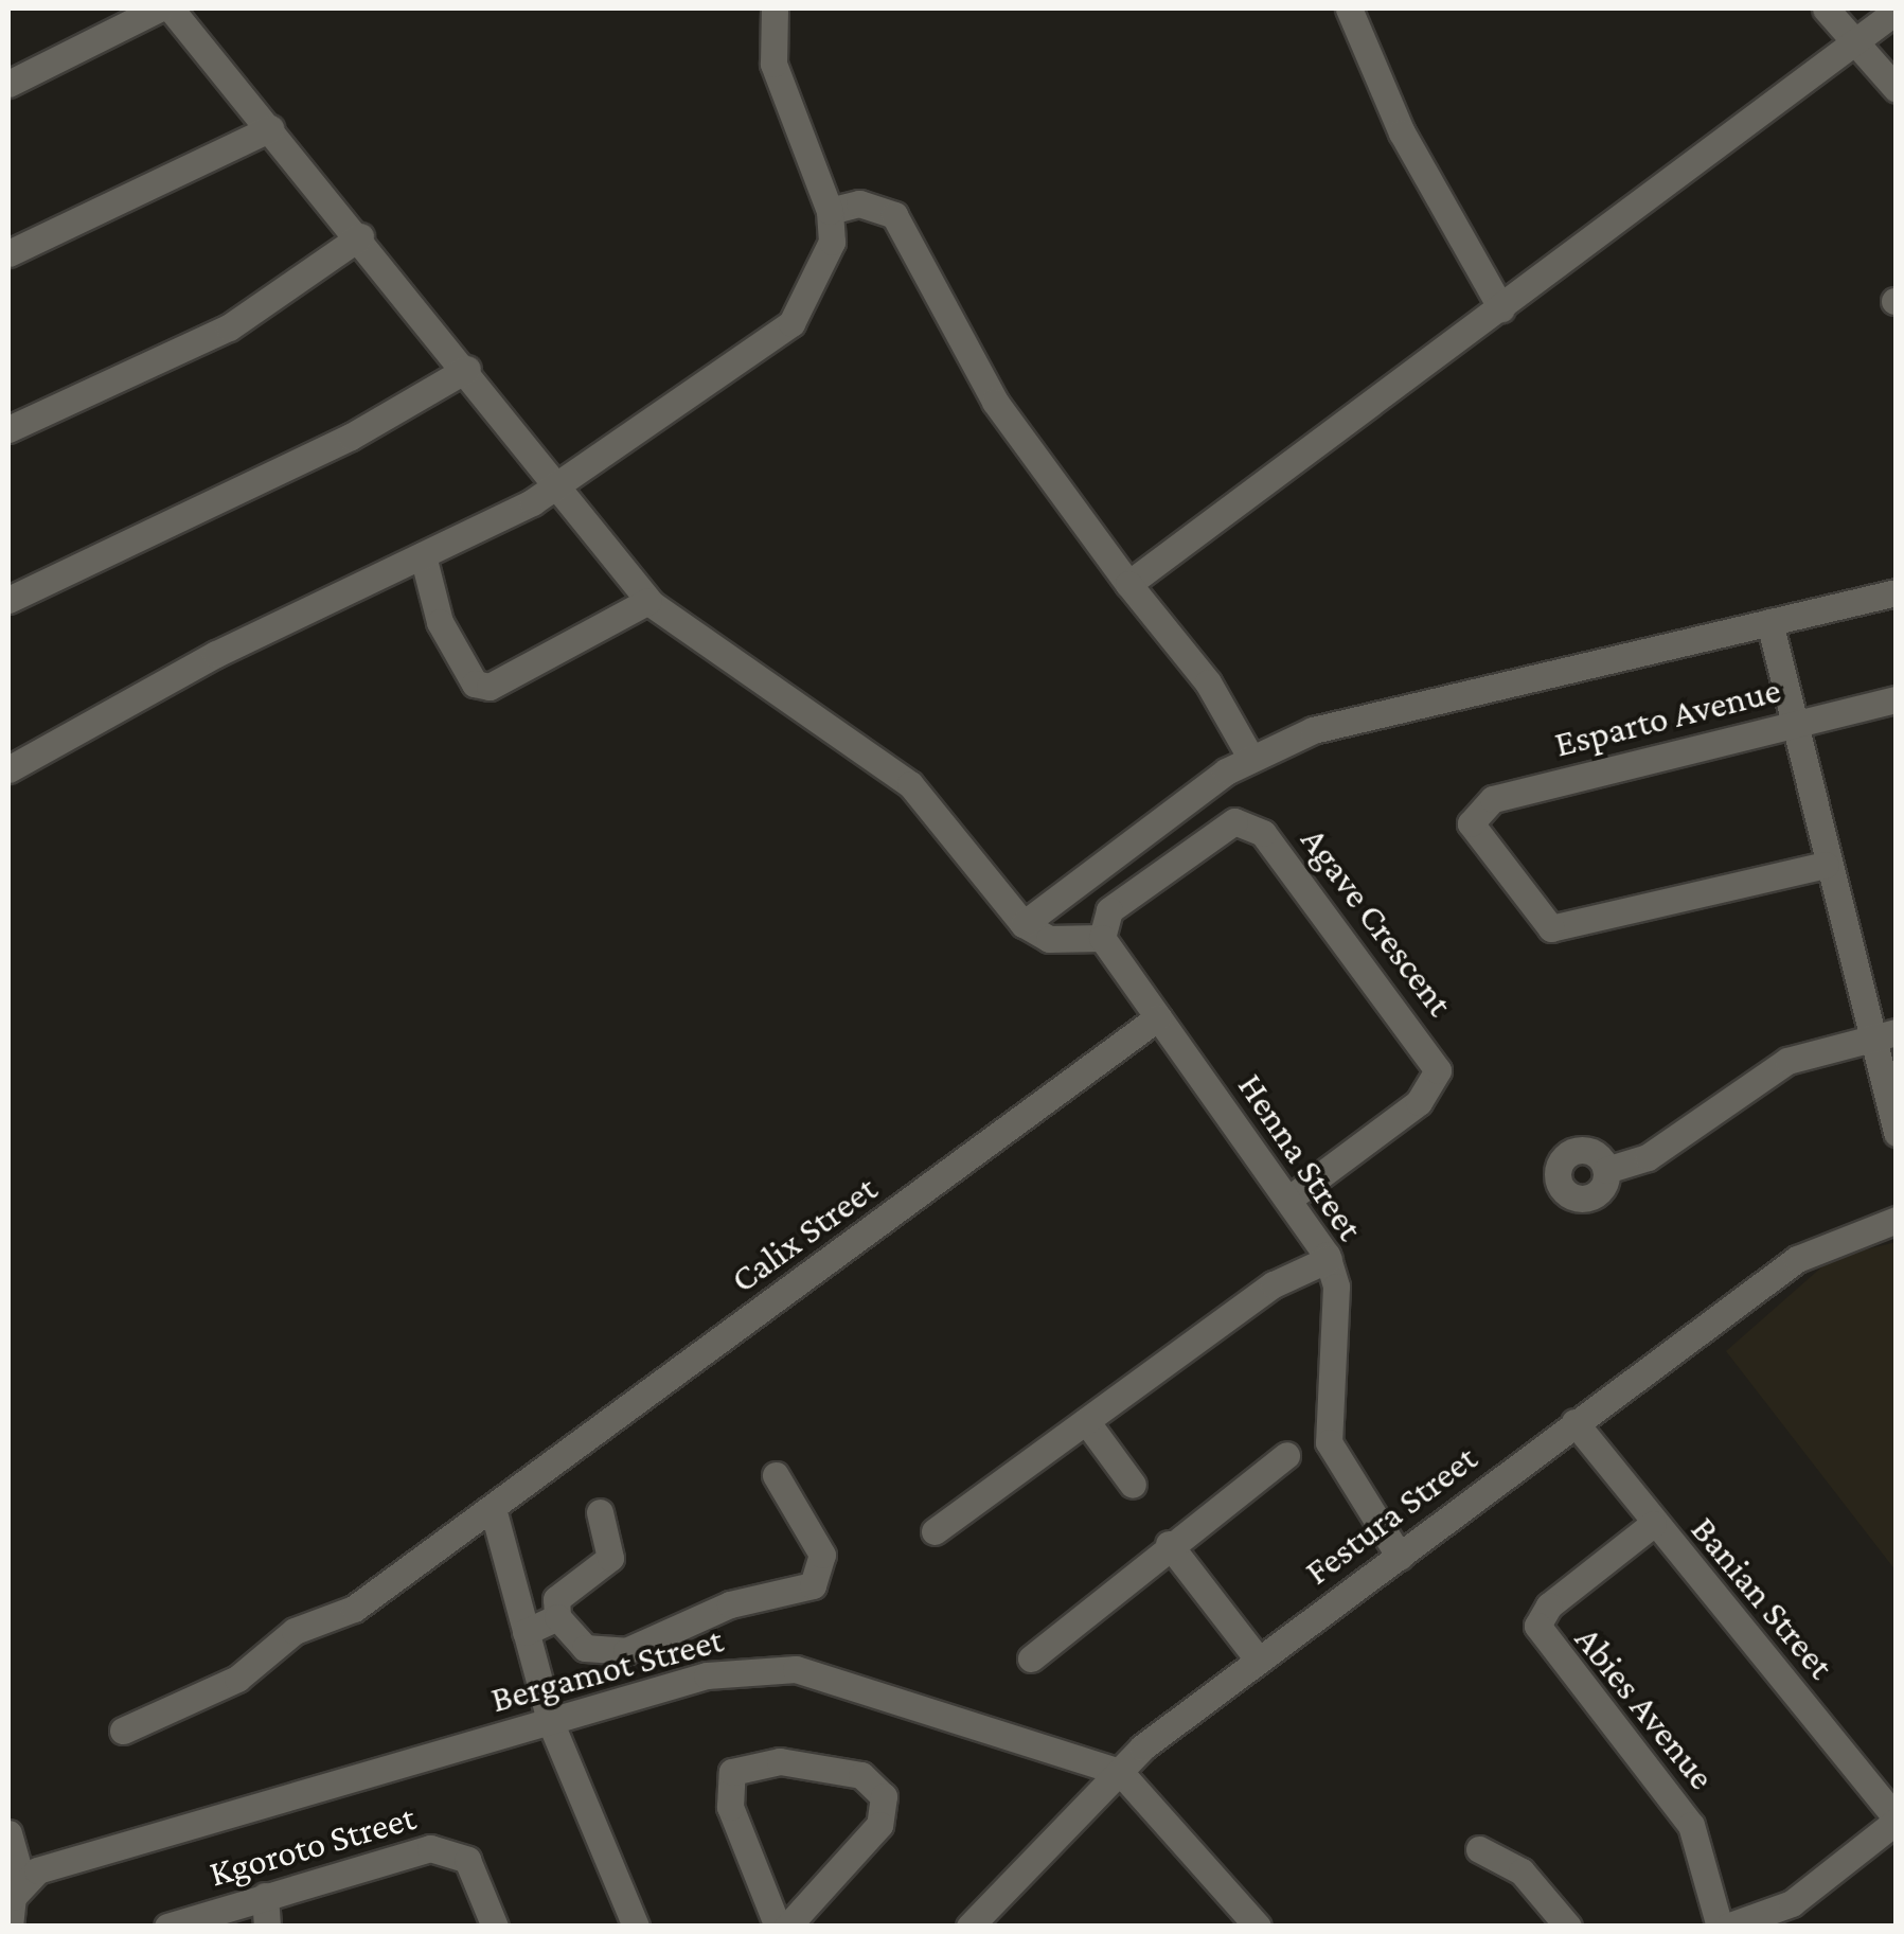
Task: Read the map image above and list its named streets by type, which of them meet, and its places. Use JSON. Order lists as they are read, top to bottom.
{
  "streets": {
    "street": [
      "Esparto Avenue",
      "Agave Crescent",
      "Henna Street",
      "Calix Street",
      "Festura Street",
      "Banian Street",
      "Bergamot Street",
      "Abies Avenue",
      "Kgoroto Street"
    ]
  },
  "crossings": [
    ["Agave Crescent", "Henna Street"],
    ["Henna Street", "Calix Street"],
    ["Henna Street", "Festura Street"],
    ["Festura Street", "Banian Street"],
    ["Festura Street", "Bergamot Street"],
    ["Banian Street", "Abies Avenue"]
  ]
}
